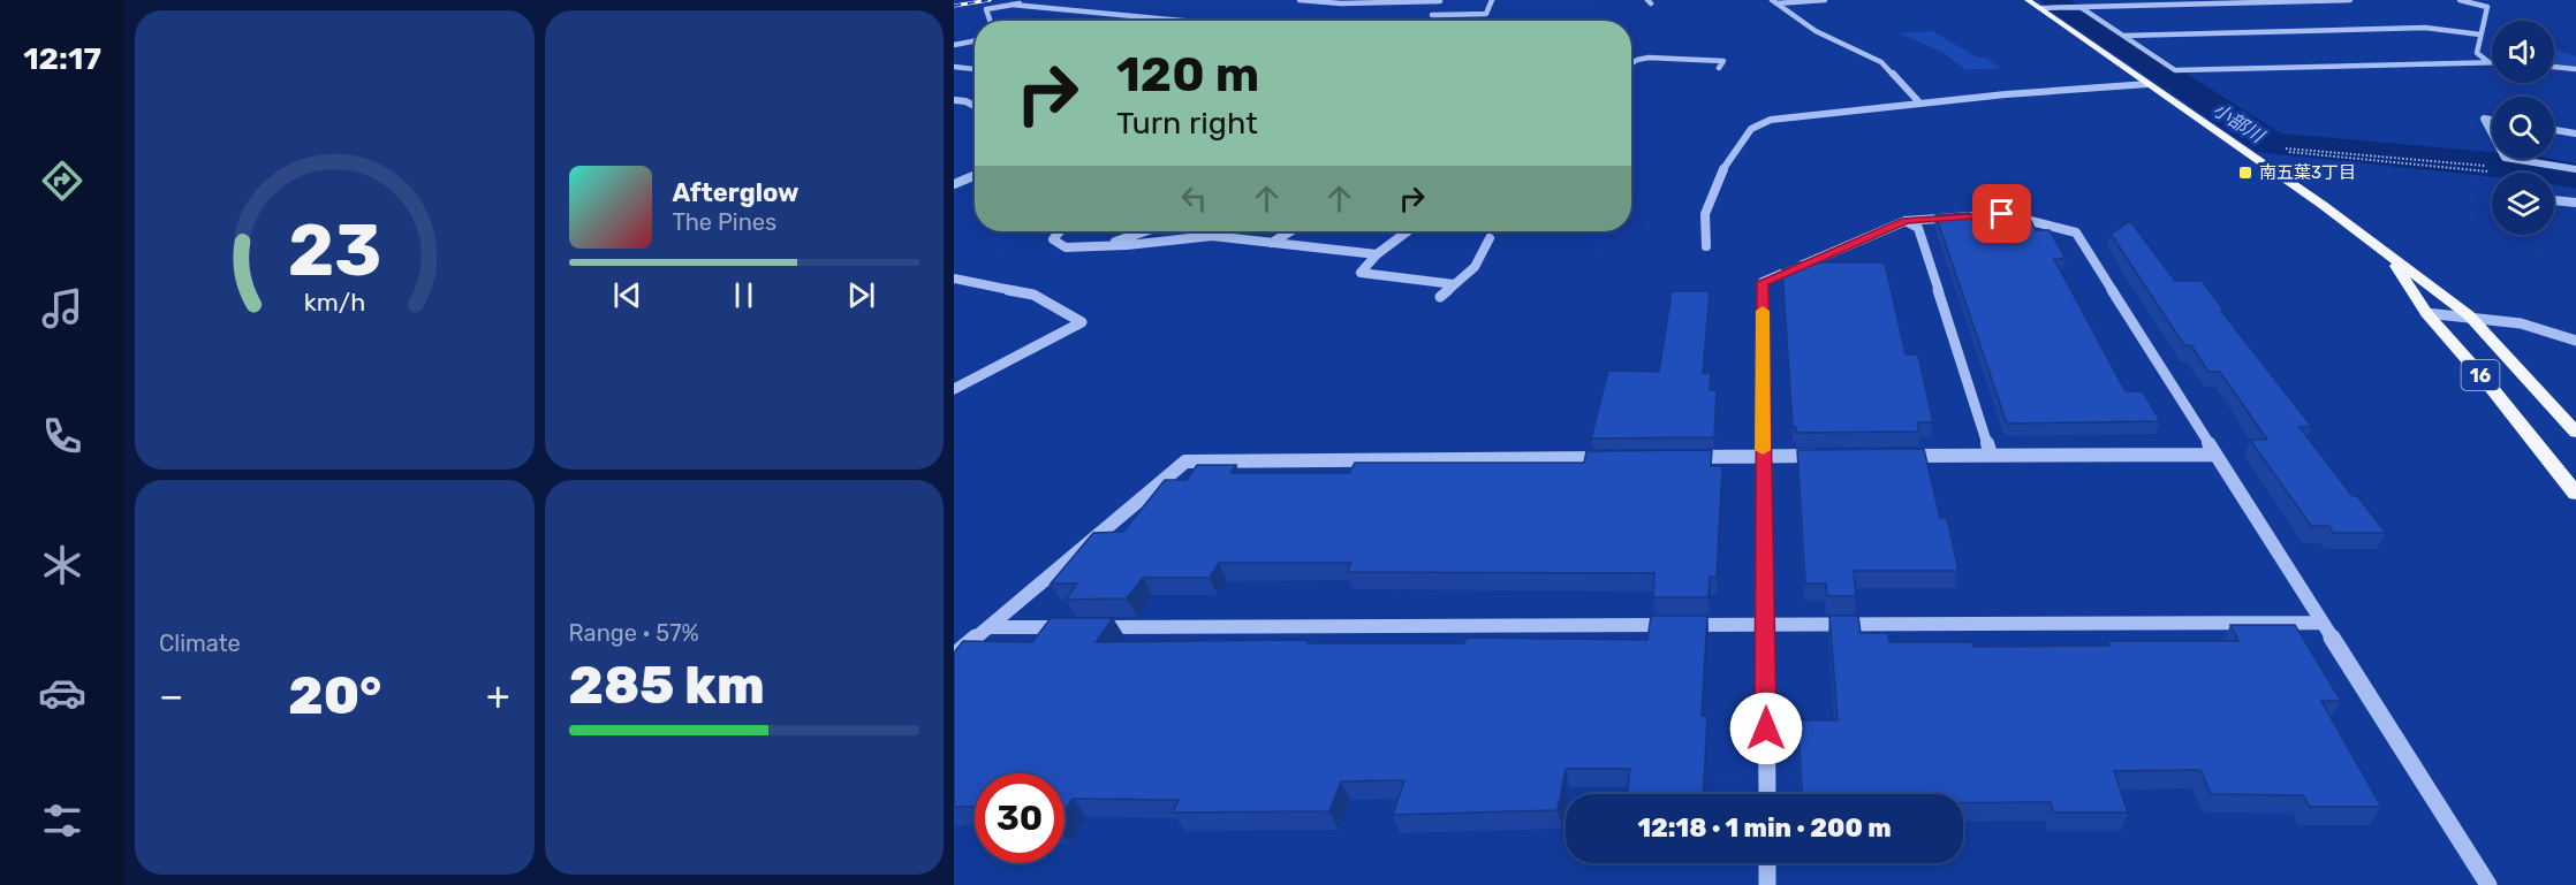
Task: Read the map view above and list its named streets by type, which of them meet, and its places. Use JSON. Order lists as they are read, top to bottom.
{
  "streets": {
    "main road": ["16"]
  },
  "water": ["小部川"],
  "places": {
    "transit": ["南五葉3丁目"]
  },
  "page": {
    "tabs": "12:17",
    "turn": ["120 m", "Turn right"],
    "song": ["Afterglow", "The Pines"],
    "tile": [
      "Climate",
      ["Range · 57%", "285 km"]
    ],
    "heat": ["−", "20°", "+"],
    "limit": "30",
    "trip": "12:18 · 1 min · 200 m",
    "gauge": ["23", "km/h"]
  }
}
